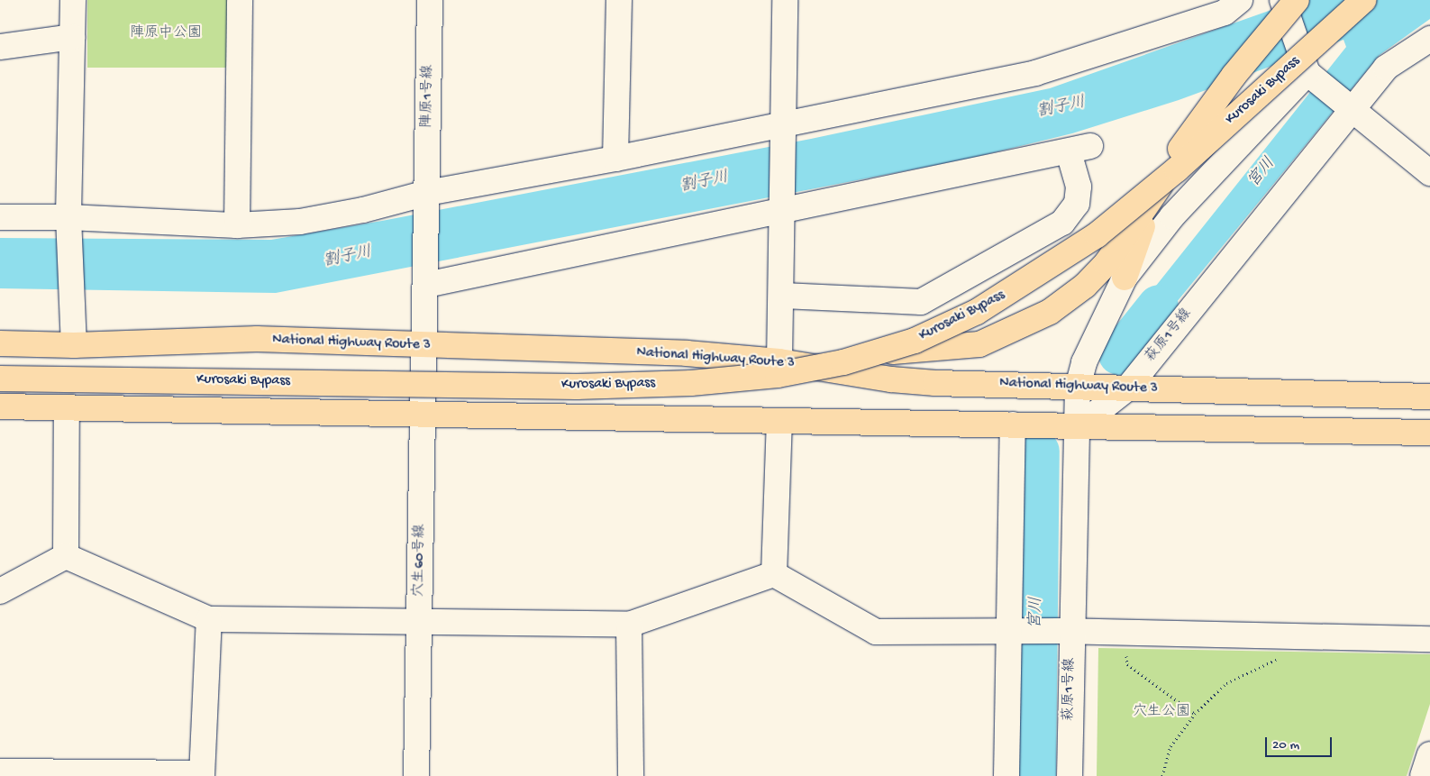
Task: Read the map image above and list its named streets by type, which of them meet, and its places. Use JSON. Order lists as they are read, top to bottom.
{
  "streets": {
    "highway": ["Kurosaki Bypass", "National Highway Route 3"],
    "street": ["陣原1号線", "萩原1号線", "穴生60号線"]
  },
  "crossings": [
    ["陣原1号線", "穴生60号線"],
    ["萩原1号線", "National Highway Route 3"],
    ["National Highway Route 3", "穴生60号線"]
  ],
  "water": ["割子川", "宮川"],
  "parks": ["陣原中公園", "穴生公園"],
  "scale_bar": "20 m"
}
